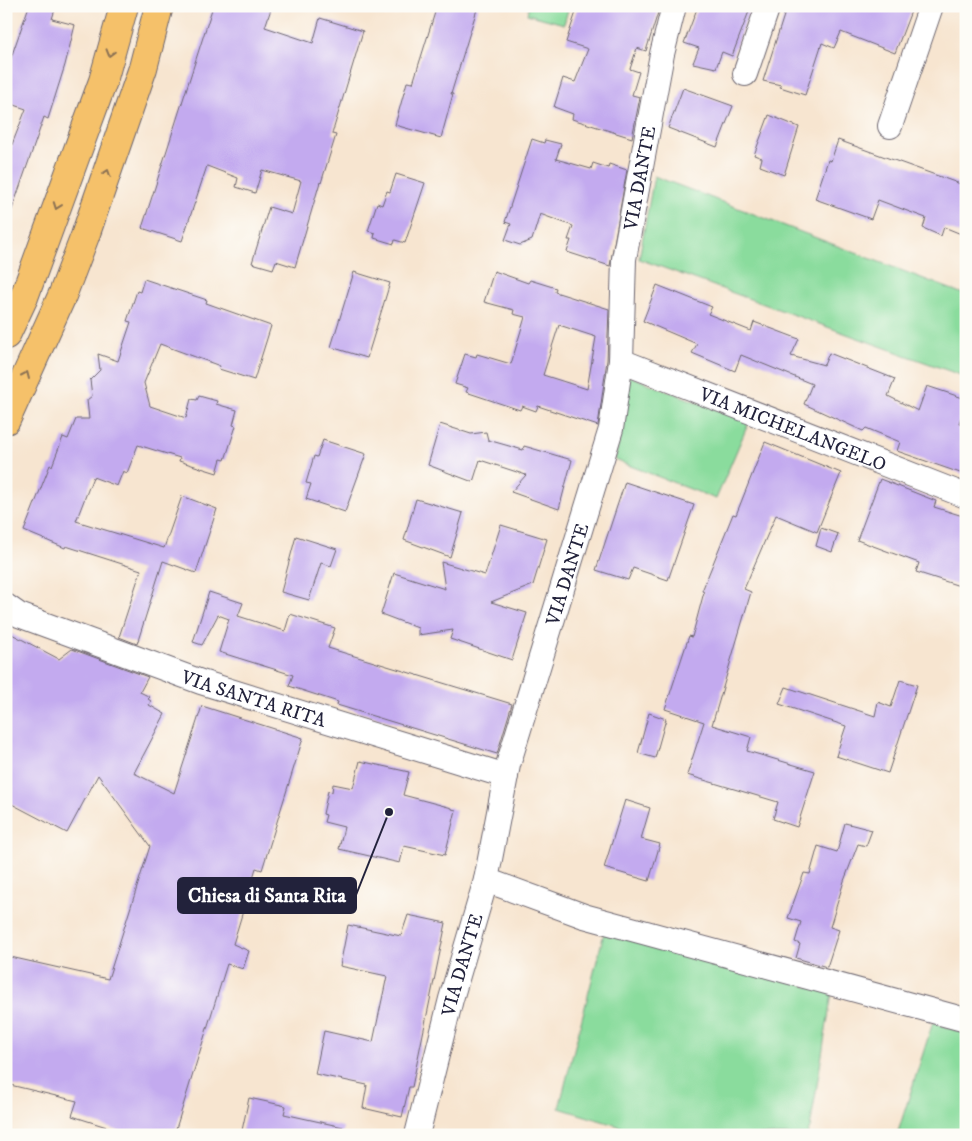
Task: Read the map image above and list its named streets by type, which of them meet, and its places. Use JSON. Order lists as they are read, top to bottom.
{
  "streets": {
    "street": ["VIA DANTE", "VIA MICHELANGELO", "VIA SANTA RITA"]
  },
  "crossings": [
    ["VIA DANTE", "VIA MICHELANGELO"],
    ["VIA DANTE", "VIA SANTA RITA"]
  ],
  "places": ["Chiesa di Santa Rita"]
}
